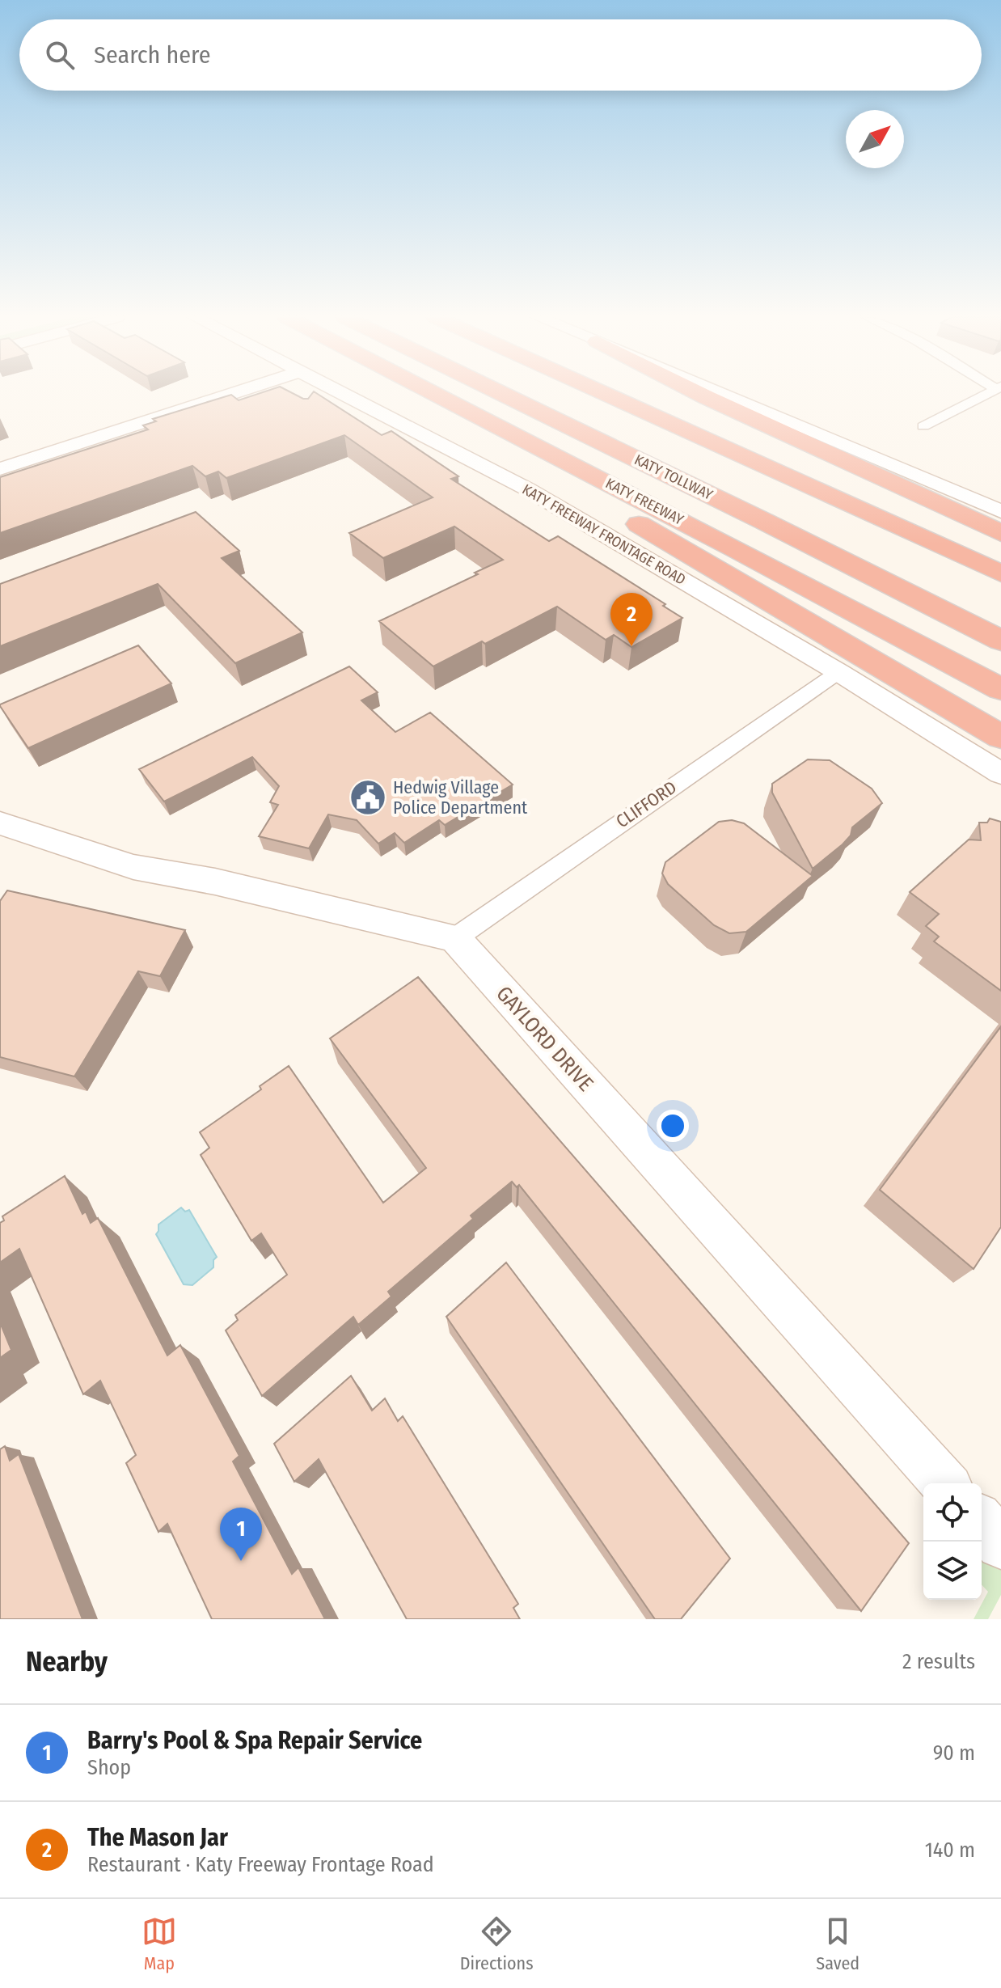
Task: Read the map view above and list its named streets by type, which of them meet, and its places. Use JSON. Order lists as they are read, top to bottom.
{
  "streets": {
    "highway": ["KATY TOLLWAY", "KATY FREEWAY"],
    "main road": ["KATY FREEWAY FRONTAGE ROAD", "GAYLORD DRIVE"],
    "street": ["CLIFFORD"]
  },
  "crossings": [
    ["KATY FREEWAY FRONTAGE ROAD", "CLIFFORD"],
    ["CLIFFORD", "GAYLORD DRIVE"]
  ],
  "places": {
    "public building": ["Hedwig Village Police Department"]
  },
  "north": "top right",
  "page": {
    "search": "Search here",
    "pins": ["2", "1"],
    "heading": ["Nearby", "2 results"],
    "list": [
      {
        "mark": "1",
        "name": "Barry's Pool & Spa Repair Service",
        "note": "Shop",
        "value": "90 m"
      },
      {
        "mark": "2",
        "name": "The Mason Jar",
        "note": "Restaurant · Katy Freeway Frontage Road",
        "value": "140 m"
      }
    ],
    "nav": ["Map", "Directions", "Saved"]
  }
}
